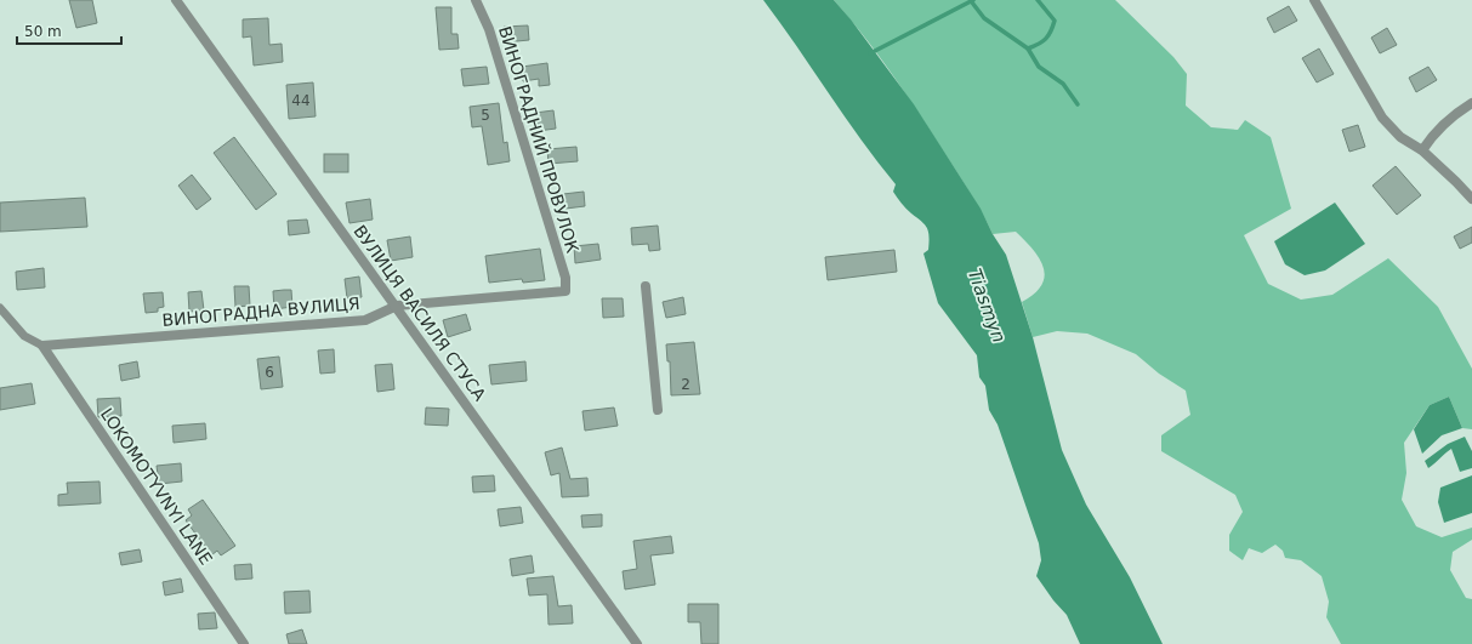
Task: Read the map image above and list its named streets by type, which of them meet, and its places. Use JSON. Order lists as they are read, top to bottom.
{
  "streets": {
    "street": [
      "ВИНОГРАДНИЙ ПРОВУЛОК",
      "ВИНОГРАДНА ВУЛИЦЯ",
      "ВУЛИЦЯ ВАСИЛЯ СТУСА",
      "LOKOMOTYVNYI LANE"
    ]
  },
  "crossings": [
    ["ВИНОГРАДНИЙ ПРОВУЛОК", "ВИНОГРАДНА ВУЛИЦЯ"],
    ["ВИНОГРАДНА ВУЛИЦЯ", "ВУЛИЦЯ ВАСИЛЯ СТУСА"],
    ["ВИНОГРАДНА ВУЛИЦЯ", "LOKOMOTYVNYI LANE"]
  ],
  "water": ["Tiasmyn"],
  "house_numbers": [
    "44",
    "5",
    "6",
    "2"
  ],
  "scale_bar": "50 m"
}
